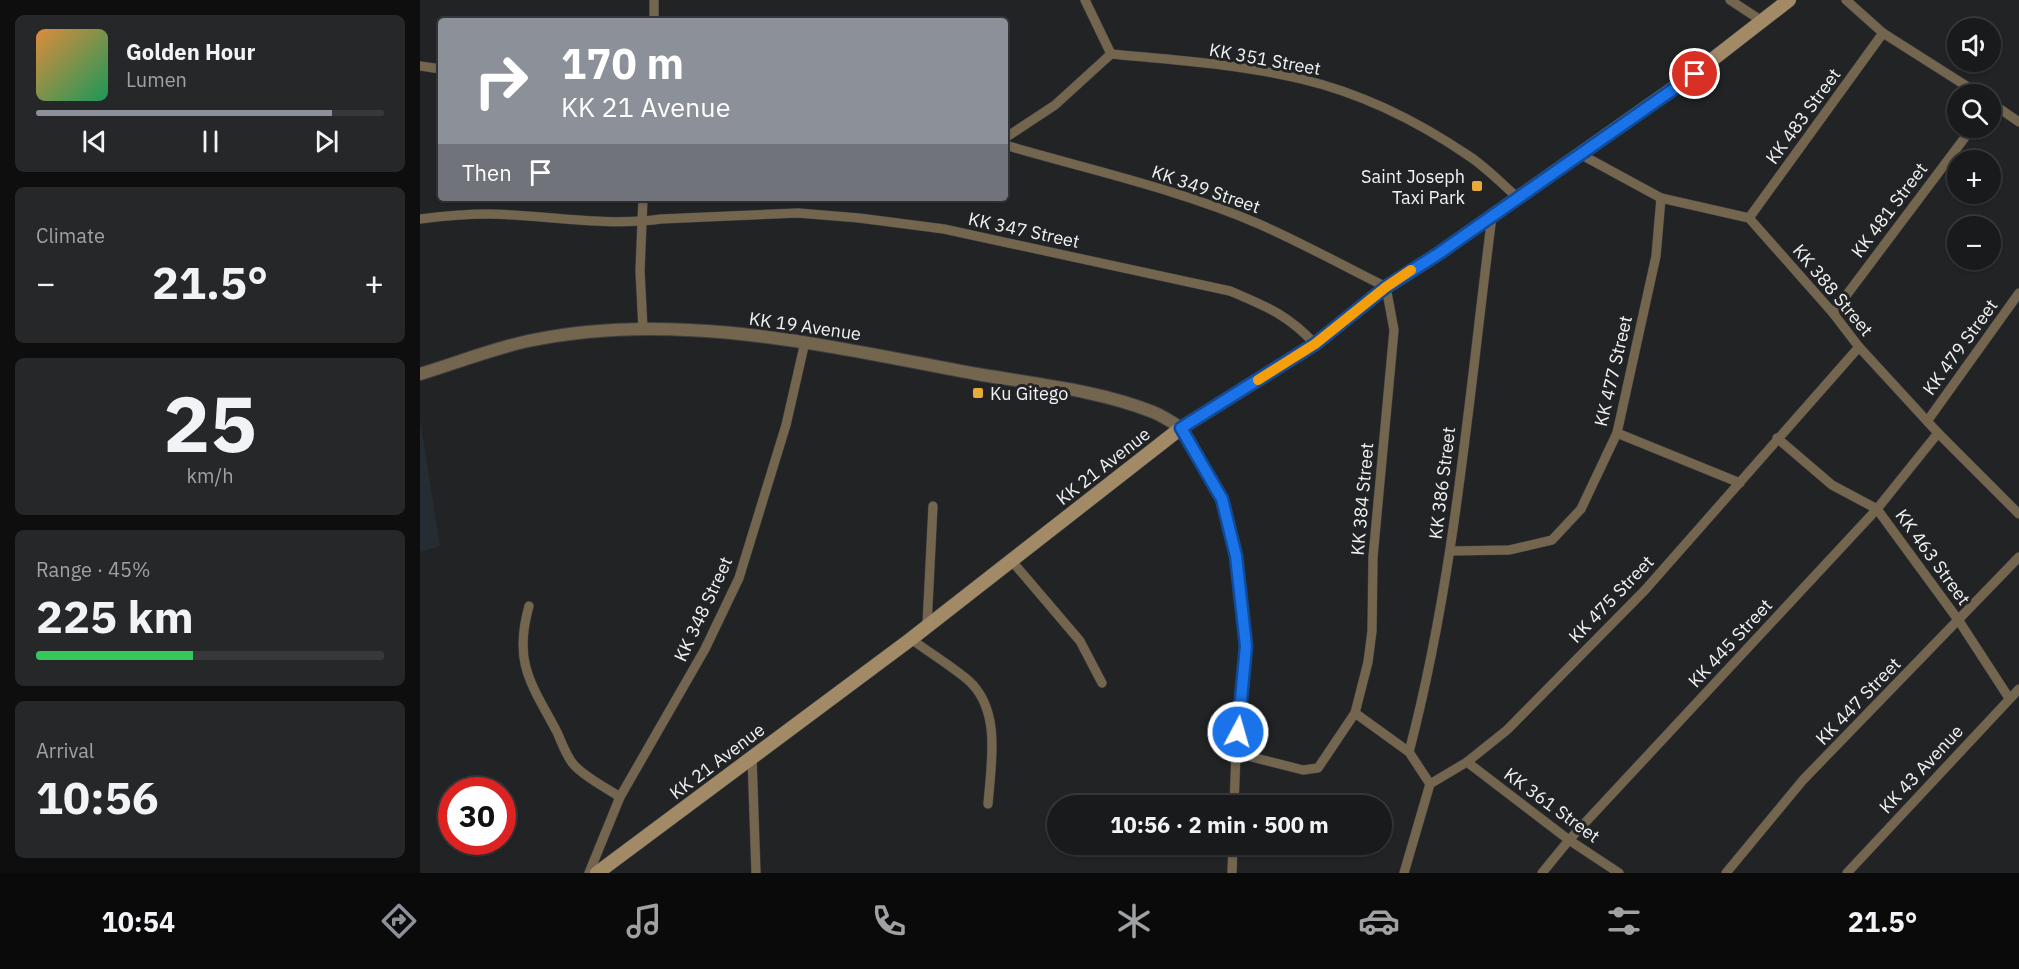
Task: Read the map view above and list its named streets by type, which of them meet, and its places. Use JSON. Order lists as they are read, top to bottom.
{
  "streets": {
    "main road": ["KK 21 Avenue"],
    "street": [
      "KK 351 Street",
      "KK 483 Street",
      "KK 349 Street",
      "KK 481 Street",
      "KK 347 Street",
      "KK 388 Street",
      "KK 19 Avenue",
      "KK 479 Street",
      "KK 477 Street",
      "KK 386 Street",
      "KK 384 Street",
      "KK 463 Street",
      "KK 475 Street",
      "KK 348 Street",
      "KK 445 Street",
      "KK 447 Street",
      "KK 43 Avenue",
      "KK 361 Street"
    ]
  },
  "crossings": [
    ["KK 351 Street", "KK 21 Avenue"],
    ["KK 483 Street", "KK 388 Street"],
    ["KK 349 Street", "KK 21 Avenue"],
    ["KK 349 Street", "KK 384 Street"],
    ["KK 481 Street", "KK 388 Street"],
    ["KK 347 Street", "KK 21 Avenue"],
    ["KK 388 Street", "KK 479 Street"],
    ["KK 388 Street", "KK 475 Street"],
    ["KK 388 Street", "KK 445 Street"],
    ["KK 19 Avenue", "KK 21 Avenue"],
    ["KK 19 Avenue", "KK 348 Street"],
    ["KK 477 Street", "KK 386 Street"],
    ["KK 21 Avenue", "KK 386 Street"],
    ["KK 21 Avenue", "KK 384 Street"],
    ["KK 21 Avenue", "KK 348 Street"],
    ["KK 463 Street", "KK 475 Street"],
    ["KK 463 Street", "KK 445 Street"],
    ["KK 463 Street", "KK 447 Street"],
    ["KK 463 Street", "KK 43 Avenue"],
    ["KK 475 Street", "KK 361 Street"],
    ["KK 445 Street", "KK 361 Street"]
  ],
  "places": {
    "transit": ["Saint Joseph Taxi Park", "Ku Gitego"]
  },
  "page": {
    "map_buttons": ["+", "−"],
    "turn": ["170 m", "KK 21 Avenue"],
    "song": ["Golden Hour", "Lumen"],
    "then": "Then",
    "tile": [
      "Climate",
      ["25", "km/h"],
      ["Range · 45%", "225 km"],
      ["Arrival", "10:56"]
    ],
    "heat": ["−", "21.5°", "+"],
    "limit": "30",
    "trip": "10:56 · 2 min · 500 m",
    "tabs": ["10:54", "21.5°"]
  }
}
